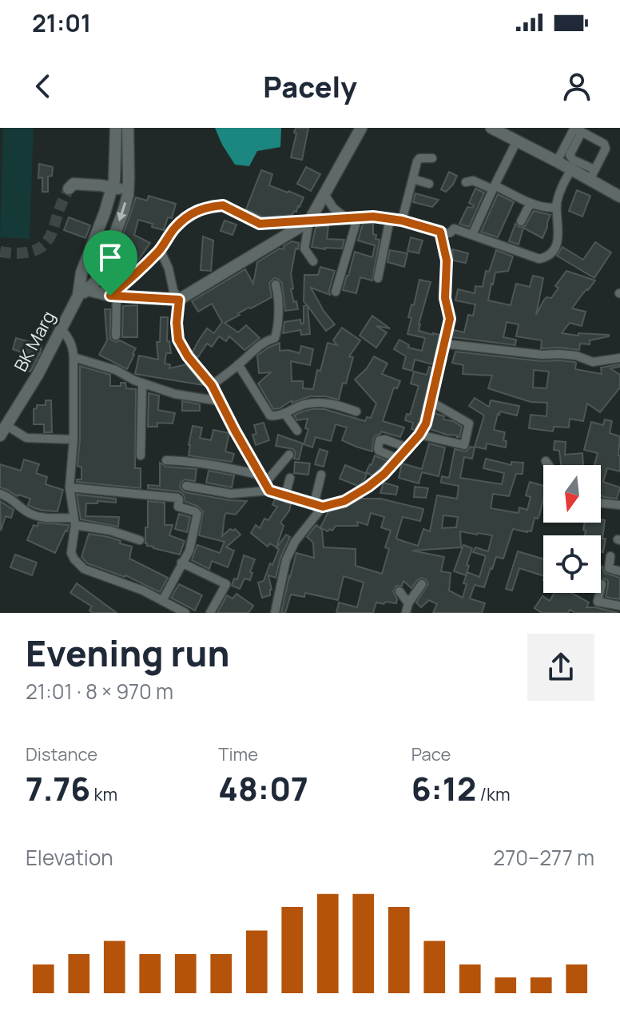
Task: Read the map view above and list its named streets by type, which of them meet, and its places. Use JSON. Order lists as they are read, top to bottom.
{
  "streets": {
    "street": ["BK Marg"]
  },
  "north": "bottom",
  "page": {
    "status": "21:01",
    "header": "Pacely",
    "heading": ["Evening run", "21:01 · 8 × 970 m"],
    "stats": [
      ["Distance", "7.76 km"],
      ["Time", "48:07"],
      ["Pace", "6:12 /km"]
    ],
    "chart": ["Elevation", "270–277 m"]
  }
}
